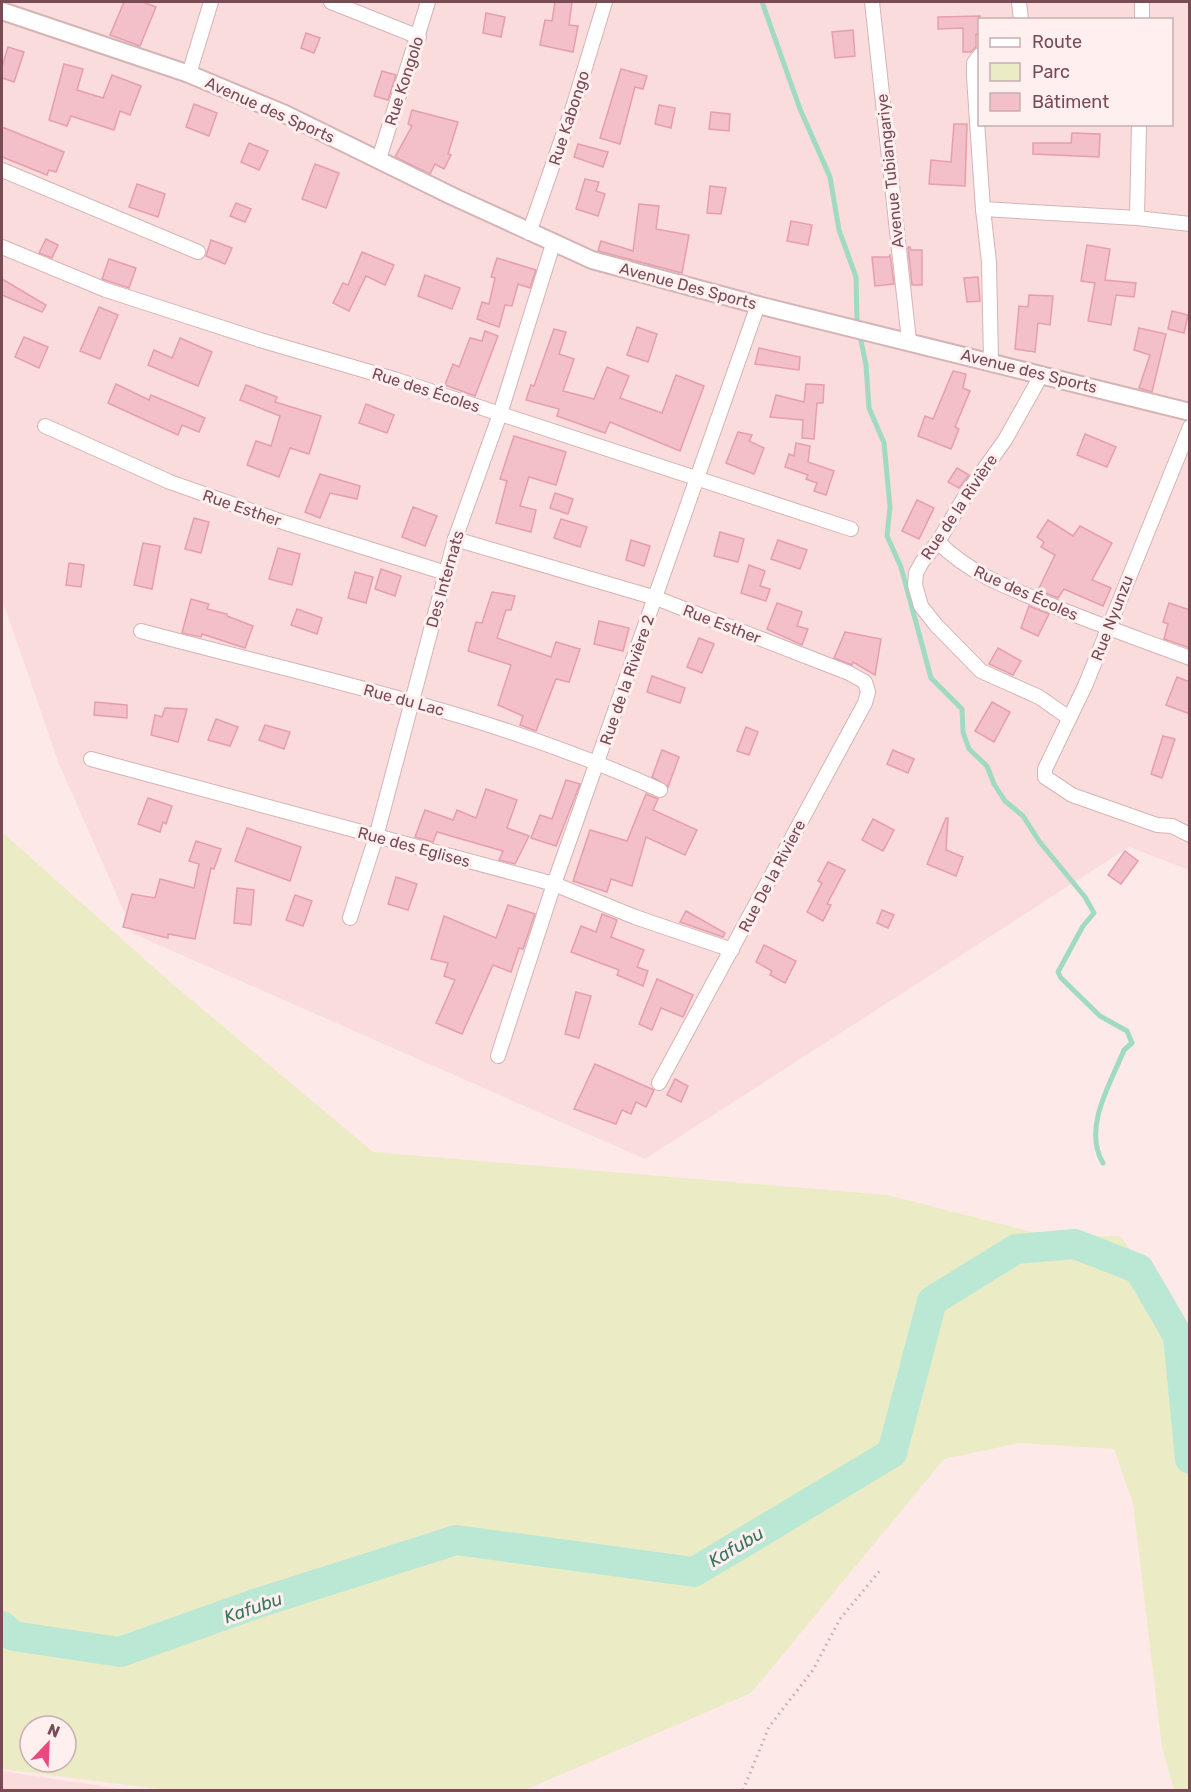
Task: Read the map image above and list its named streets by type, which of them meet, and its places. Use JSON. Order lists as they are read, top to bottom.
{
  "streets": {
    "street": [
      "Rue Kongolo",
      "Avenue des Sports",
      "Rue Kabongo",
      "Avenue Tubiangariye",
      "Avenue Des Sports",
      "Rue des Écoles",
      "Rue de la Rivière",
      "Rue Esther",
      "Des Internats",
      "Rue Nyunzu",
      "Rue de la Rivière 2",
      "Rue du Lac",
      "Rue des Eglises",
      "Rue De la Riviere"
    ]
  },
  "crossings": [
    ["Rue Kongolo", "Avenue des Sports"],
    ["Avenue des Sports", "Rue Kabongo"],
    ["Avenue des Sports", "Avenue Tubiangariye"],
    ["Avenue des Sports", "Avenue Des Sports"],
    ["Avenue des Sports", "Rue de la Rivière"],
    ["Rue Kabongo", "Avenue Des Sports"],
    ["Avenue Des Sports", "Des Internats"],
    ["Avenue Des Sports", "Rue de la Rivière 2"],
    ["Rue des Écoles", "Rue de la Rivière"],
    ["Rue des Écoles", "Des Internats"],
    ["Rue des Écoles", "Rue Nyunzu"],
    ["Rue des Écoles", "Rue de la Rivière 2"],
    ["Rue de la Rivière", "Rue Nyunzu"],
    ["Rue Esther", "Des Internats"],
    ["Rue Esther", "Rue de la Rivière 2"],
    ["Rue Esther", "Rue De la Riviere"],
    ["Des Internats", "Rue du Lac"],
    ["Des Internats", "Rue des Eglises"],
    ["Rue de la Rivière 2", "Rue du Lac"],
    ["Rue de la Rivière 2", "Rue des Eglises"],
    ["Rue des Eglises", "Rue De la Riviere"]
  ],
  "water": ["Kafubu"],
  "legend": ["Route", "Parc", "Bâtiment"],
  "north": "top right"
}
